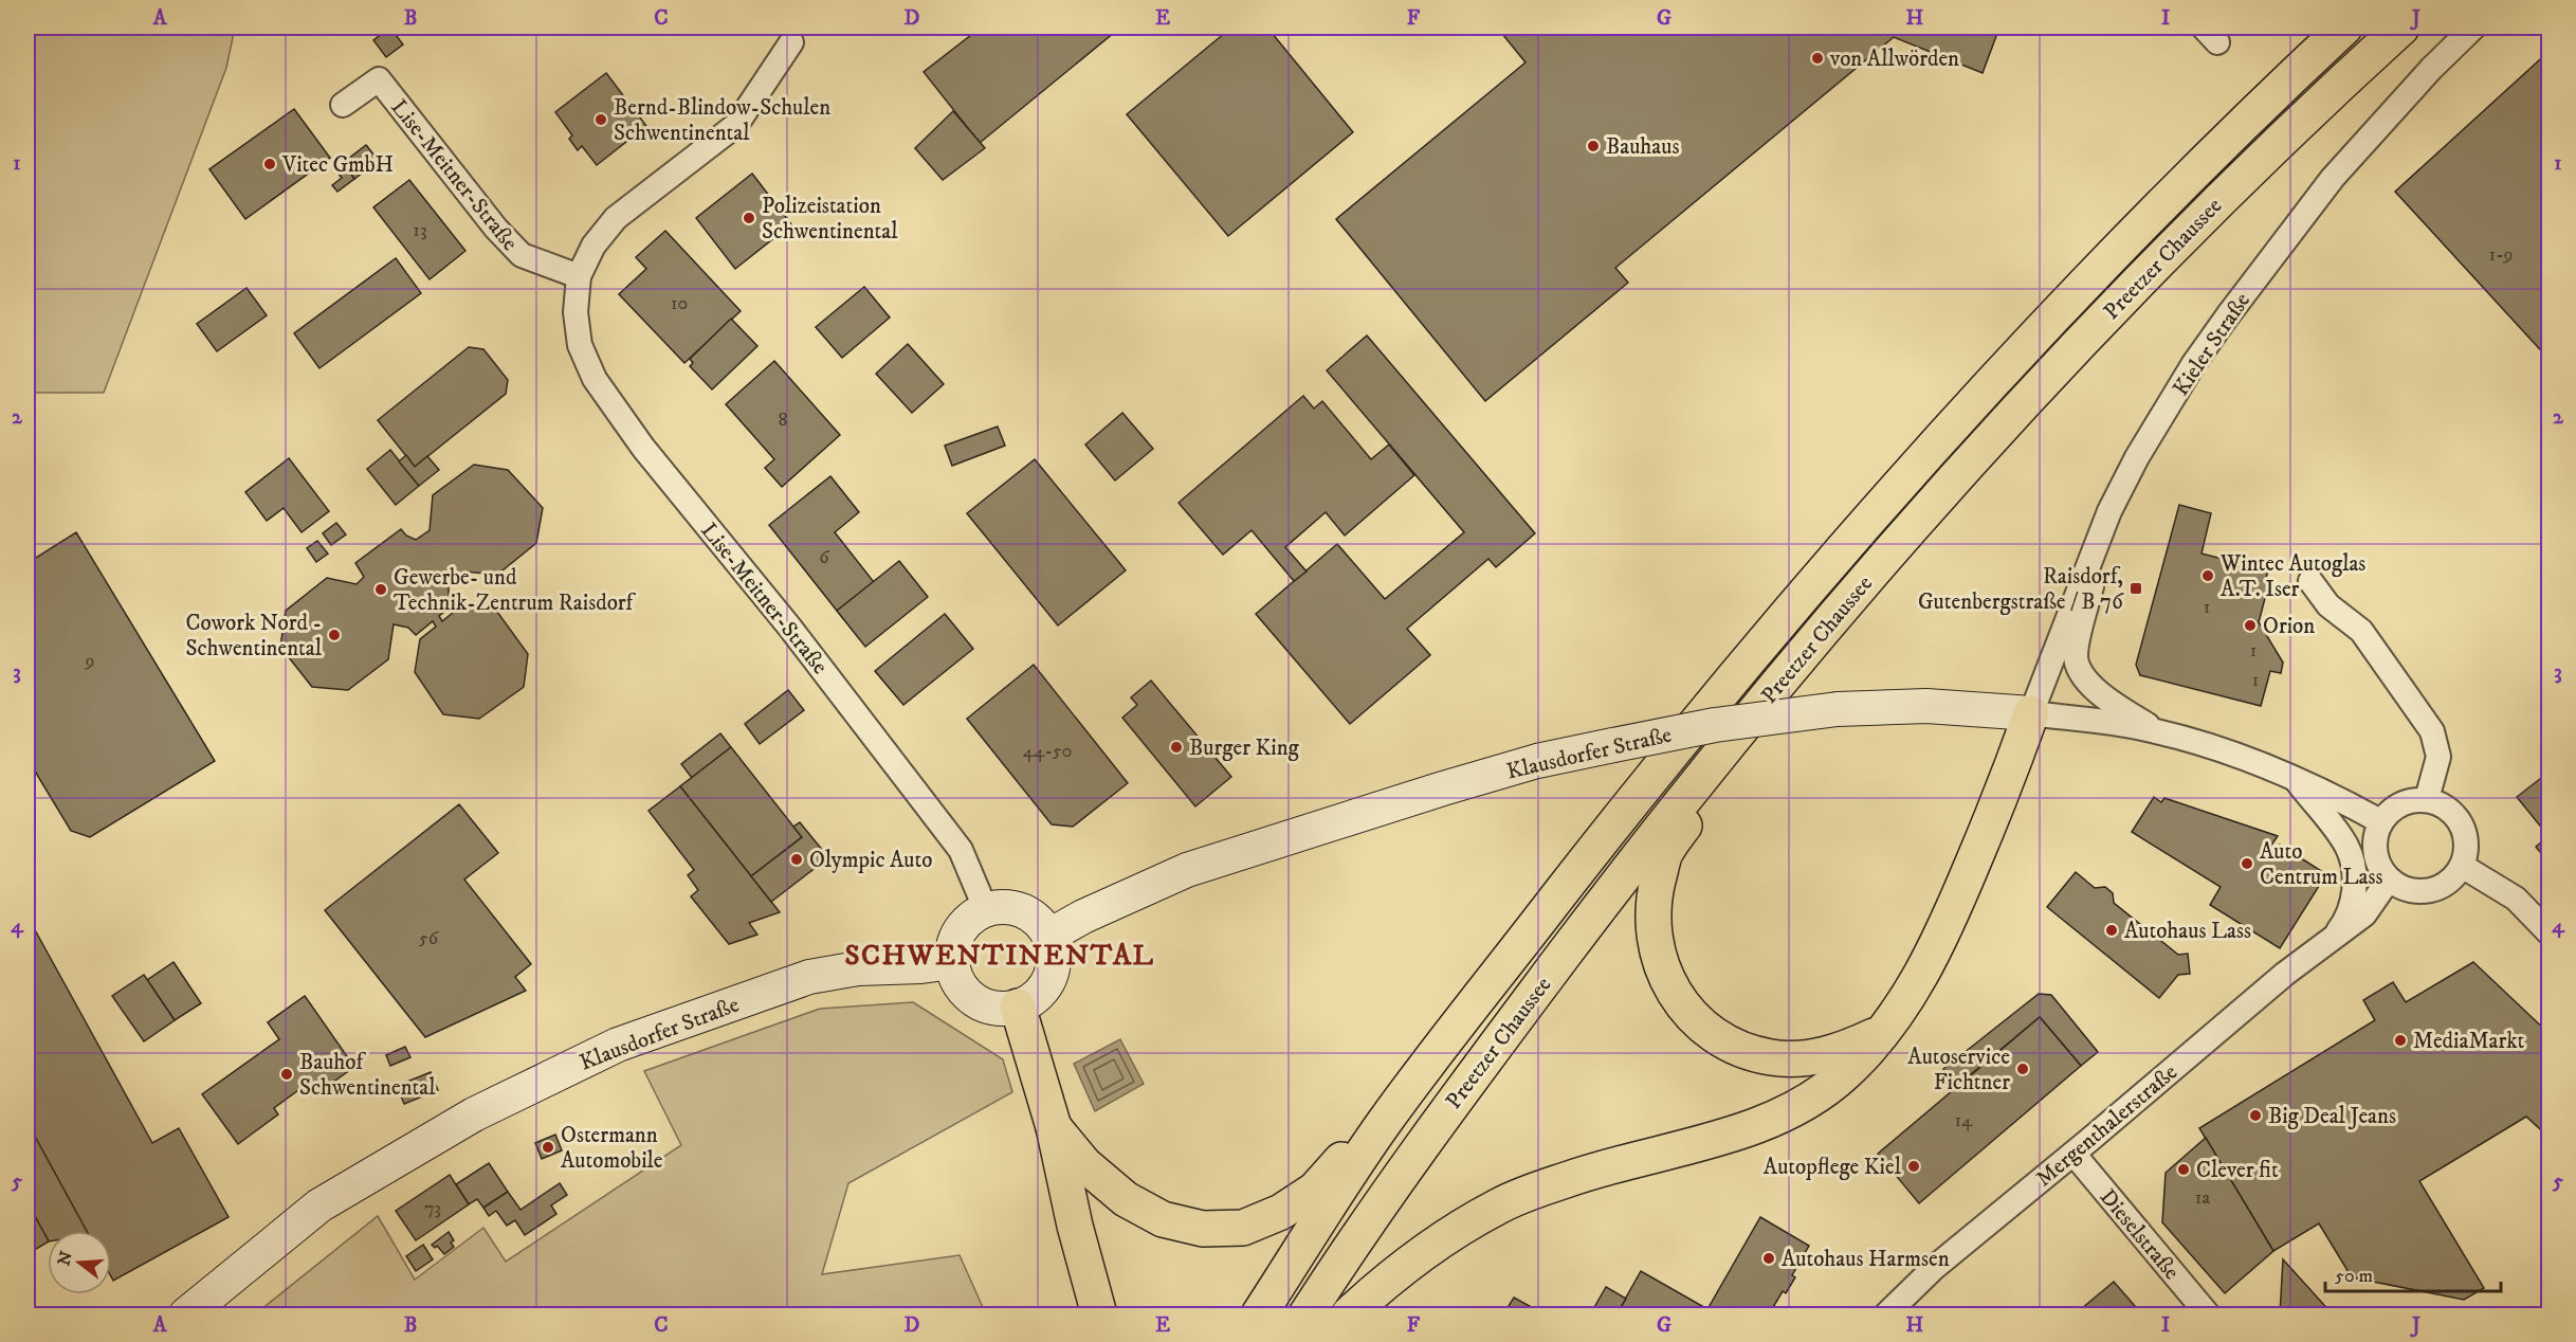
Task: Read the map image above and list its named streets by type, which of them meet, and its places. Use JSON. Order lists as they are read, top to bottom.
{
  "streets": {
    "highway": ["Preetzer Chaussee"],
    "street": [
      "Lise-Meitner-Straße",
      "Kieler Straße",
      "Klausdorfer Straße",
      "Mergenthalerstraße",
      "Dieselstraße"
    ]
  },
  "crossings": [
    ["Lise-Meitner-Straße", "Klausdorfer Straße"],
    ["Kieler Straße", "Klausdorfer Straße"],
    ["Klausdorfer Straße", "Mergenthalerstraße"],
    ["Mergenthalerstraße", "Dieselstraße"]
  ],
  "districts": ["SCHWENTINENTAL"],
  "places": {
    "other": [
      "von Allwörden",
      "Bernd-Blindow-Schulen Schwentinental",
      "Bauhaus",
      "Vitec GmbH",
      "Polizeistation Schwentinental",
      "Wintec Autoglas A.T. Iser",
      "Gewerbe- und Technik-Zentrum Raisdorf",
      "Orion",
      "Cowork Nord - Schwentinental",
      "Burger King",
      "Olympic Auto",
      "Auto Centrum Lass",
      "Autohaus Lass",
      "MediaMarkt",
      "Autoservice Fichtner",
      "Bauhof Schwentinental",
      "Big Deal Jeans",
      "Ostermann Automobile",
      "Autopflege Kiel",
      "Clever fit",
      "Autohaus Harmsen"
    ],
    "transit": ["Raisdorf, Gutenbergstraße / B 76"]
  },
  "house_numbers": [
    "13",
    "1-9",
    "10",
    "8",
    "6",
    "1",
    "1",
    "9",
    "1",
    "44-50",
    "56",
    "14",
    "1a",
    "73"
  ],
  "scale_bar": "50 m",
  "north": "left",
  "grid": {
    "columns": [
      "A",
      "B",
      "C",
      "D",
      "E",
      "F",
      "G",
      "H",
      "I",
      "J"
    ],
    "rows": [
      "1",
      "2",
      "3",
      "4",
      "5"
    ]
  }
}
